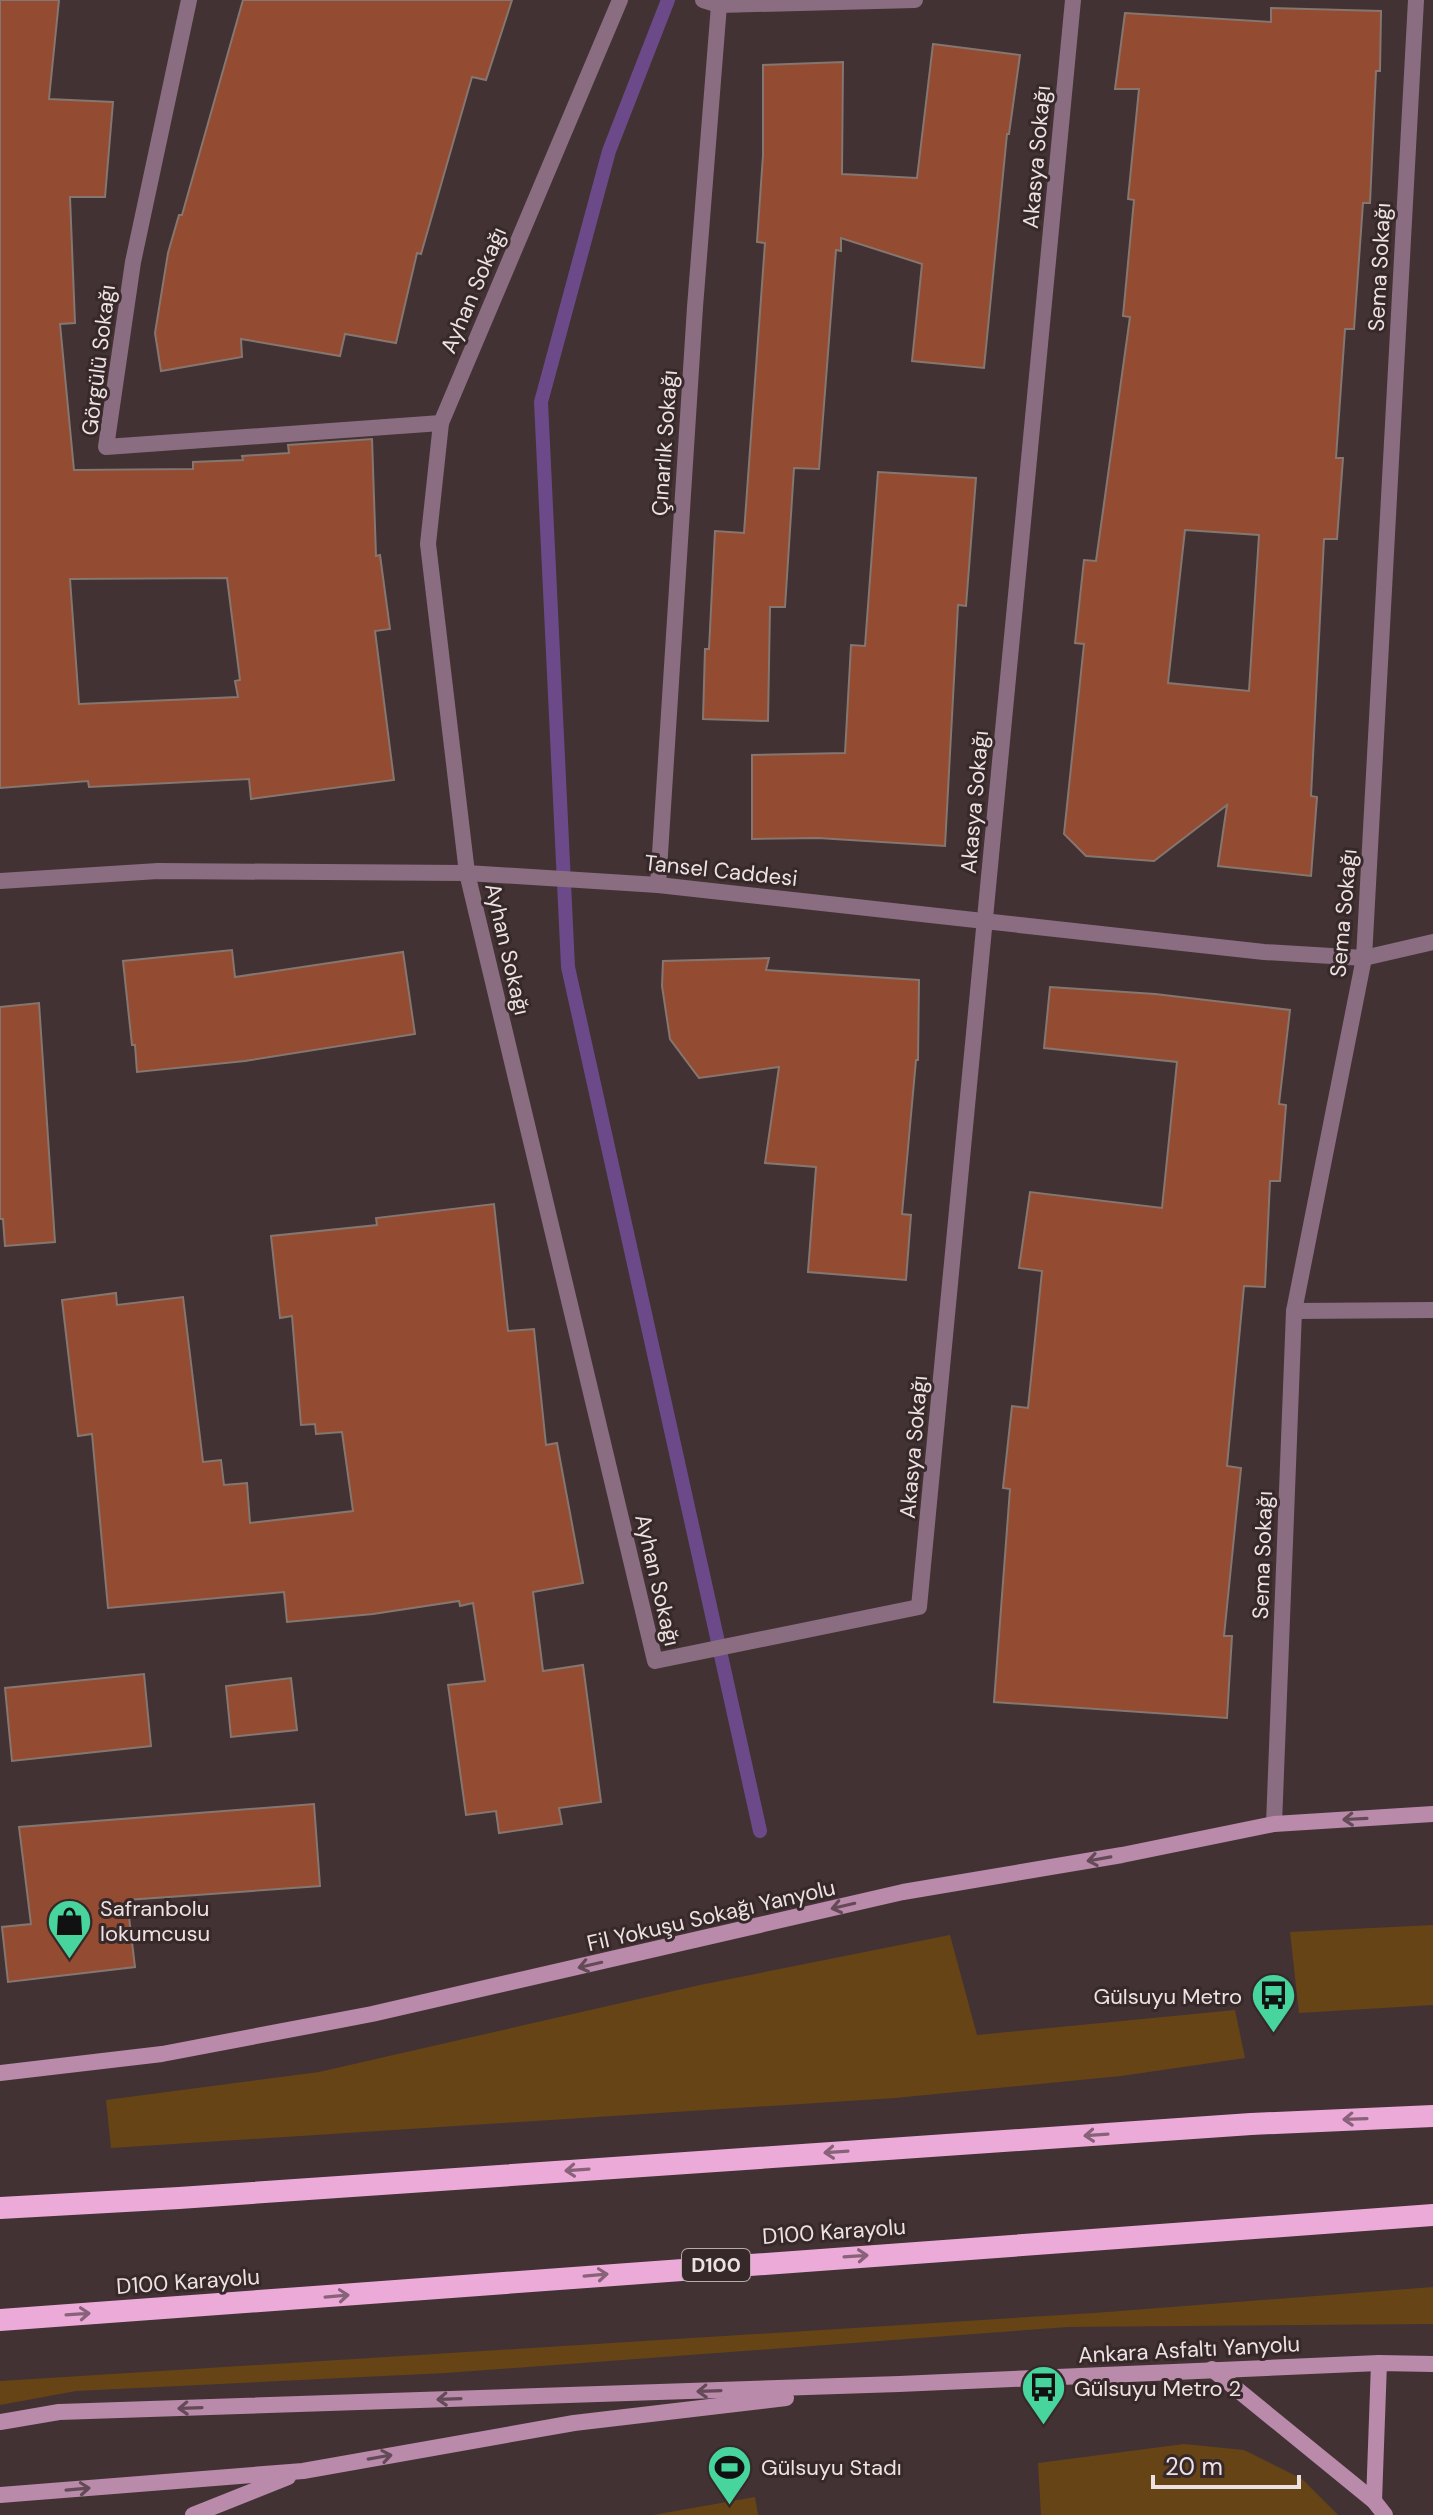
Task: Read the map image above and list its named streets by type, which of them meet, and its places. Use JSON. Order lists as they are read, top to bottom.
{
  "streets": {
    "highway": ["D100 Karayolu", "D100"],
    "main road": ["Fil Yokuşu Sokağı Yanyolu", "Ankara Asfaltı Yanyolu"],
    "street": [
      "Akasya Sokağı",
      "Sema Sokağı",
      "Ayhan Sokağı",
      "Görgülü Sokağı",
      "Çınarlık Sokağı",
      "Tansel Caddesi"
    ]
  },
  "crossings": [
    ["Akasya Sokağı", "Ayhan Sokağı"],
    ["Akasya Sokağı", "Tansel Caddesi"],
    ["Sema Sokağı", "Tansel Caddesi"],
    ["Sema Sokağı", "Fil Yokuşu Sokağı Yanyolu"],
    ["Ayhan Sokağı", "Görgülü Sokağı"],
    ["Ayhan Sokağı", "Tansel Caddesi"],
    ["Çınarlık Sokağı", "Tansel Caddesi"]
  ],
  "one_way": ["Fil Yokuşu Sokağı Yanyolu"],
  "places": {
    "shop": ["Safranbolu lokumcusu"],
    "bus stop": ["Gülsuyu Metro", "Gülsuyu Metro 2"],
    "sports": ["Gülsuyu Stadı"]
  },
  "scale_bar": "20 m"
}
